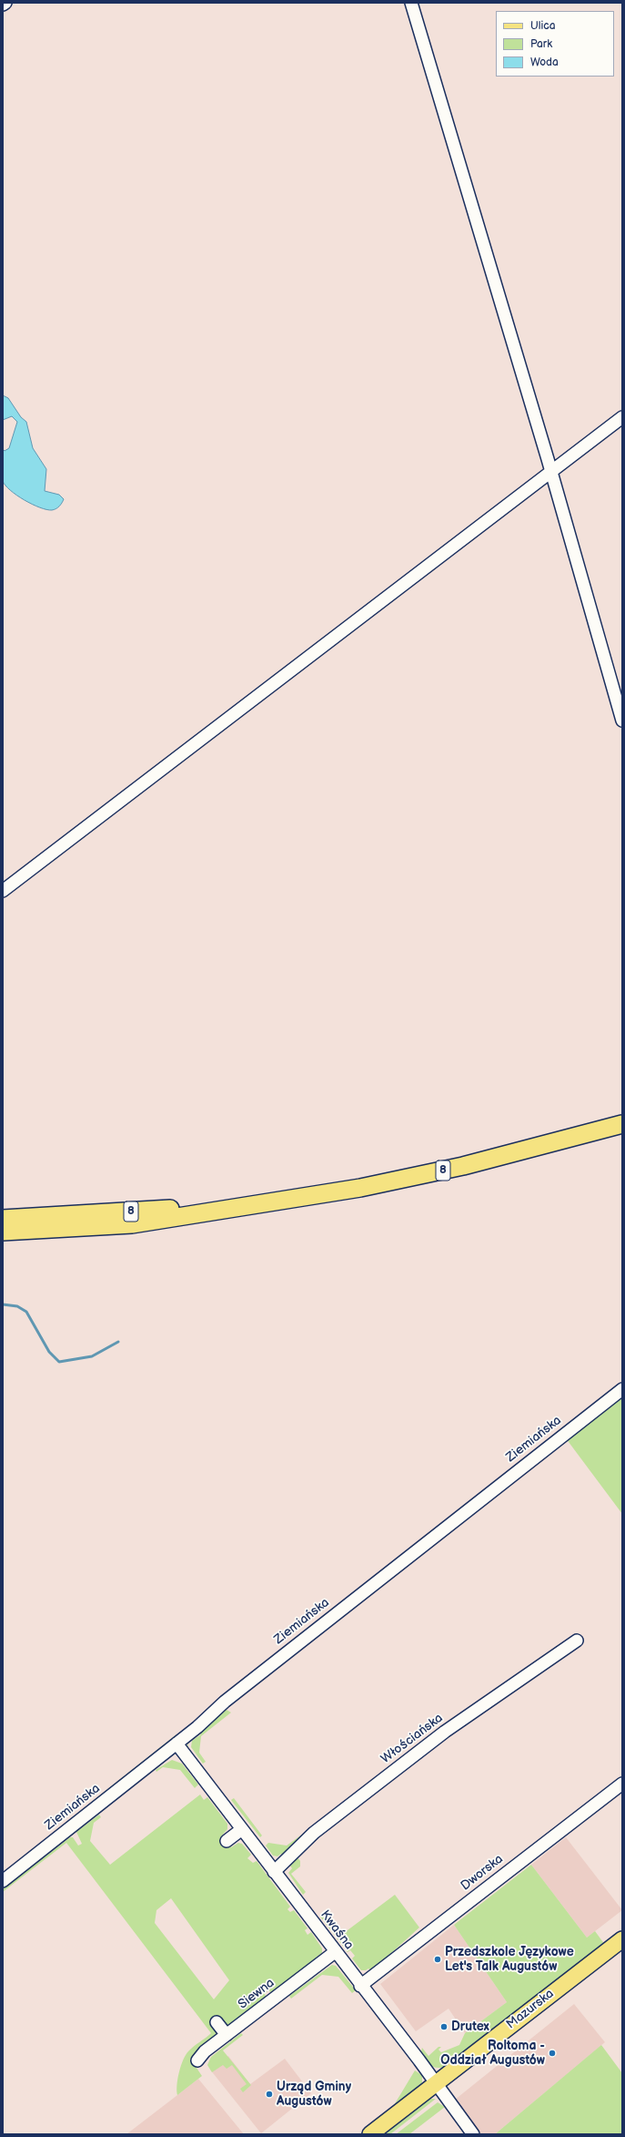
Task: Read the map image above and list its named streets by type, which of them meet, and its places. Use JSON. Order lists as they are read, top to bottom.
{
  "streets": {
    "highway": ["8"],
    "main road": ["Mazurska"],
    "street": [
      "Ziemiańska",
      "Włościańska",
      "Dworska",
      "Kwaśna",
      "Siewna"
    ]
  },
  "crossings": [
    ["Ziemiańska", "Kwaśna"],
    ["Włościańska", "Kwaśna"],
    ["Dworska", "Kwaśna"],
    ["Kwaśna", "Siewna"],
    ["Kwaśna", "Mazurska"]
  ],
  "places": [
    "Przedszkole Językowe Let's Talk Augustów",
    "Drutex",
    "Roltoma - Oddział Augustów",
    "Urząd Gminy Augustów"
  ],
  "legend": ["Ulica", "Park", "Woda"]
}
